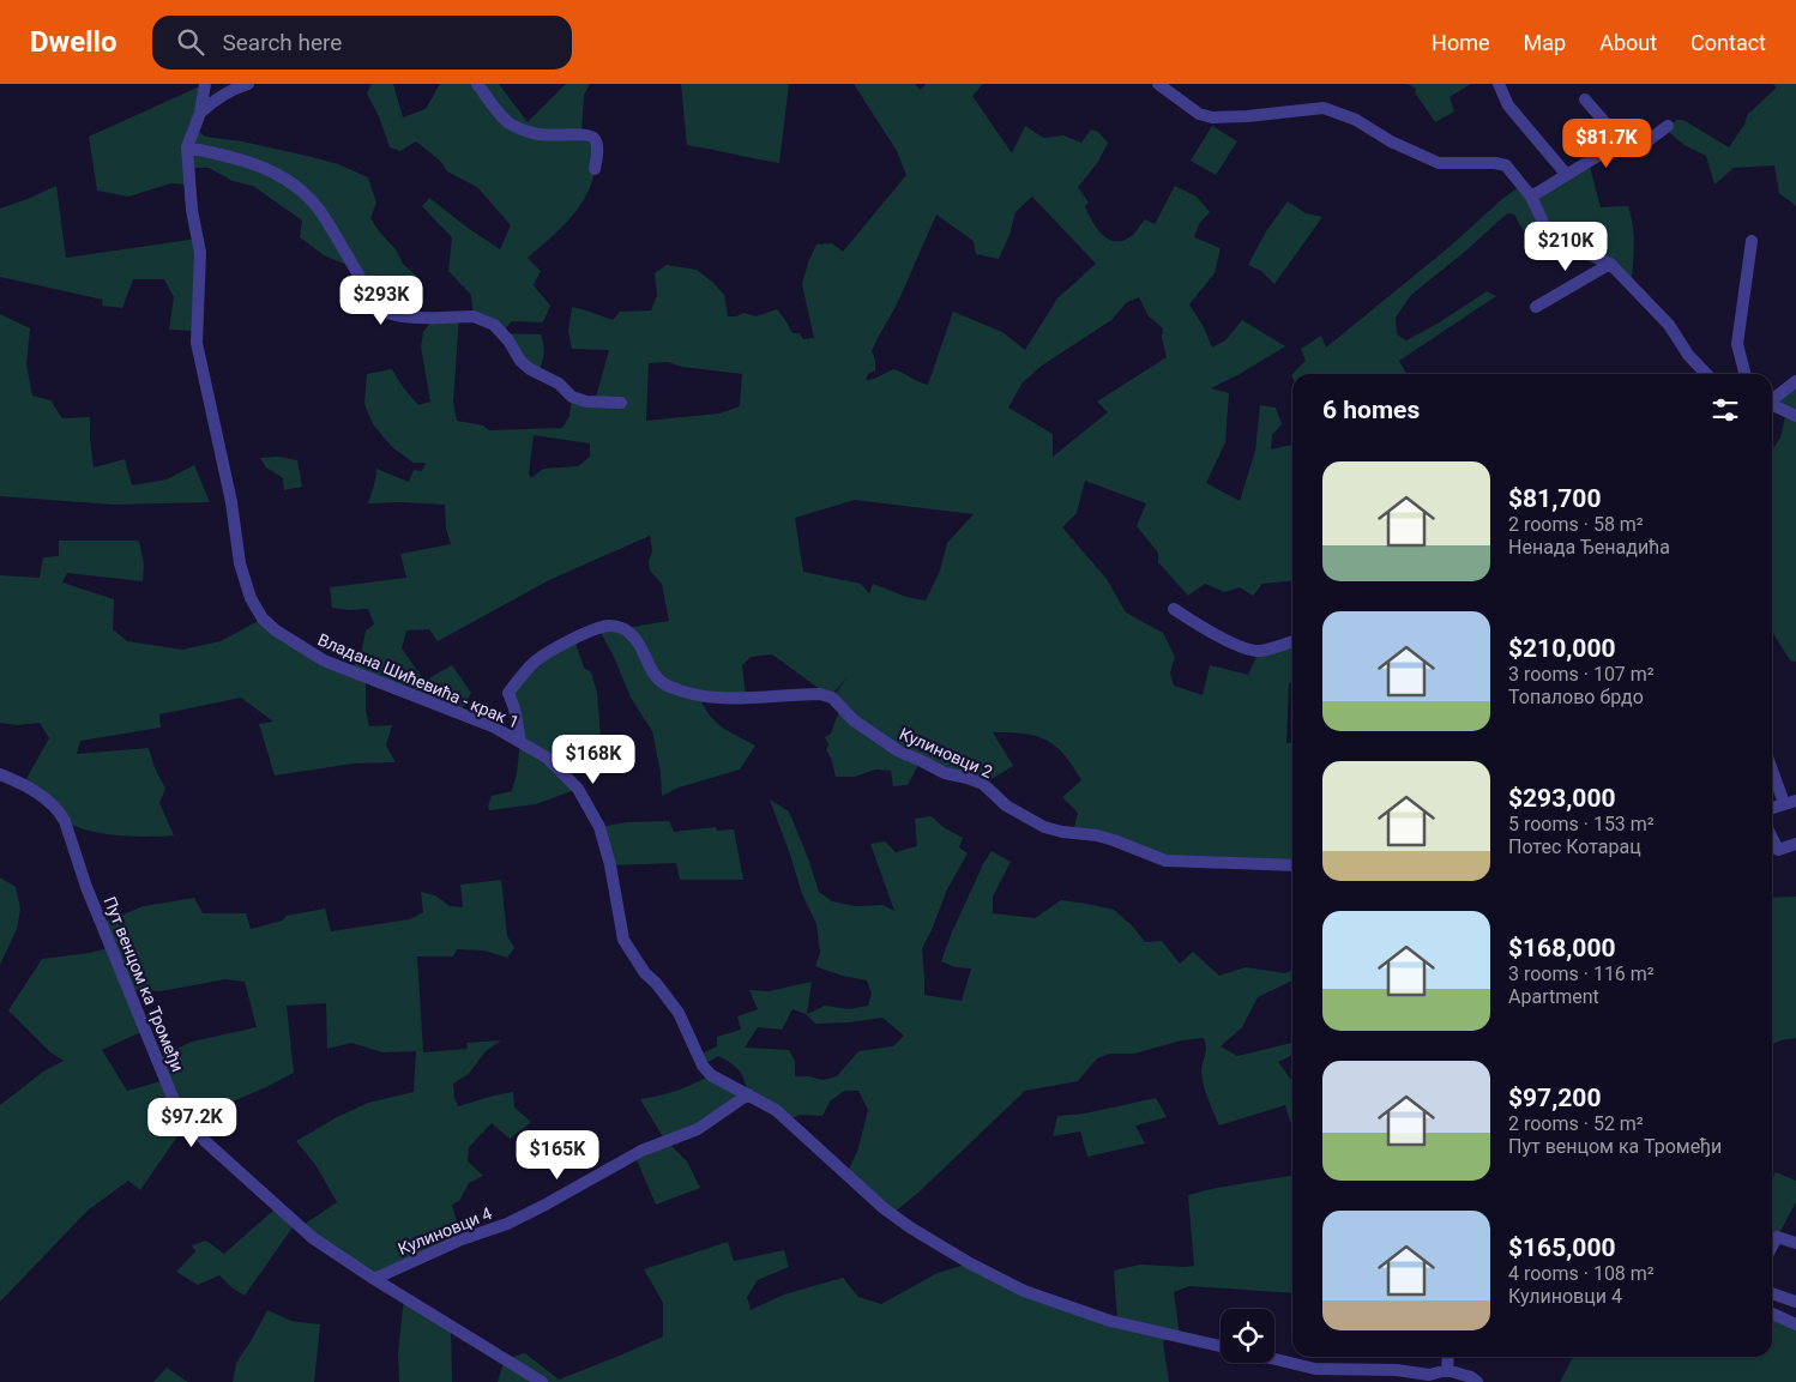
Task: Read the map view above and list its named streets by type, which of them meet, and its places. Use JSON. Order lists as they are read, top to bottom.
{
  "streets": {
    "street": [
      "Владана Шићевића - крак 1",
      "Кулиновци 2",
      "Пут венцом ка Тромеђи",
      "Кулиновци 4"
    ]
  },
  "crossings": [
    ["Владана Шићевића - крак 1", "Кулиновци 2"],
    ["Владана Шићевића - крак 1", "Кулиновци 4"],
    ["Пут венцом ка Тромеђи", "Кулиновци 4"]
  ],
  "page": {
    "header": "Dwello",
    "search": "Search here",
    "nav": [
      "Home",
      "Map",
      "About",
      "Contact"
    ],
    "price": [
      "$81.7K",
      "$210K",
      "$293K",
      "$168K",
      "$97.2K",
      "$165K"
    ],
    "heading": "6 homes",
    "list": [
      {
        "name": "$81,700",
        "note": "2 rooms · 58 m² · Ненада Ђенадића"
      },
      {
        "name": "$210,000",
        "note": "3 rooms · 107 m² · Топалово брдо"
      },
      {
        "name": "$293,000",
        "note": "5 rooms · 153 m² · Потес Котарац"
      },
      {
        "name": "$168,000",
        "note": "3 rooms · 116 m² · Apartment"
      },
      {
        "name": "$97,200",
        "note": "2 rooms · 52 m² · Пут венцом ка Тромеђи"
      },
      {
        "name": "$165,000",
        "note": "4 rooms · 108 m² · Кулиновци 4"
      }
    ]
  }
}
